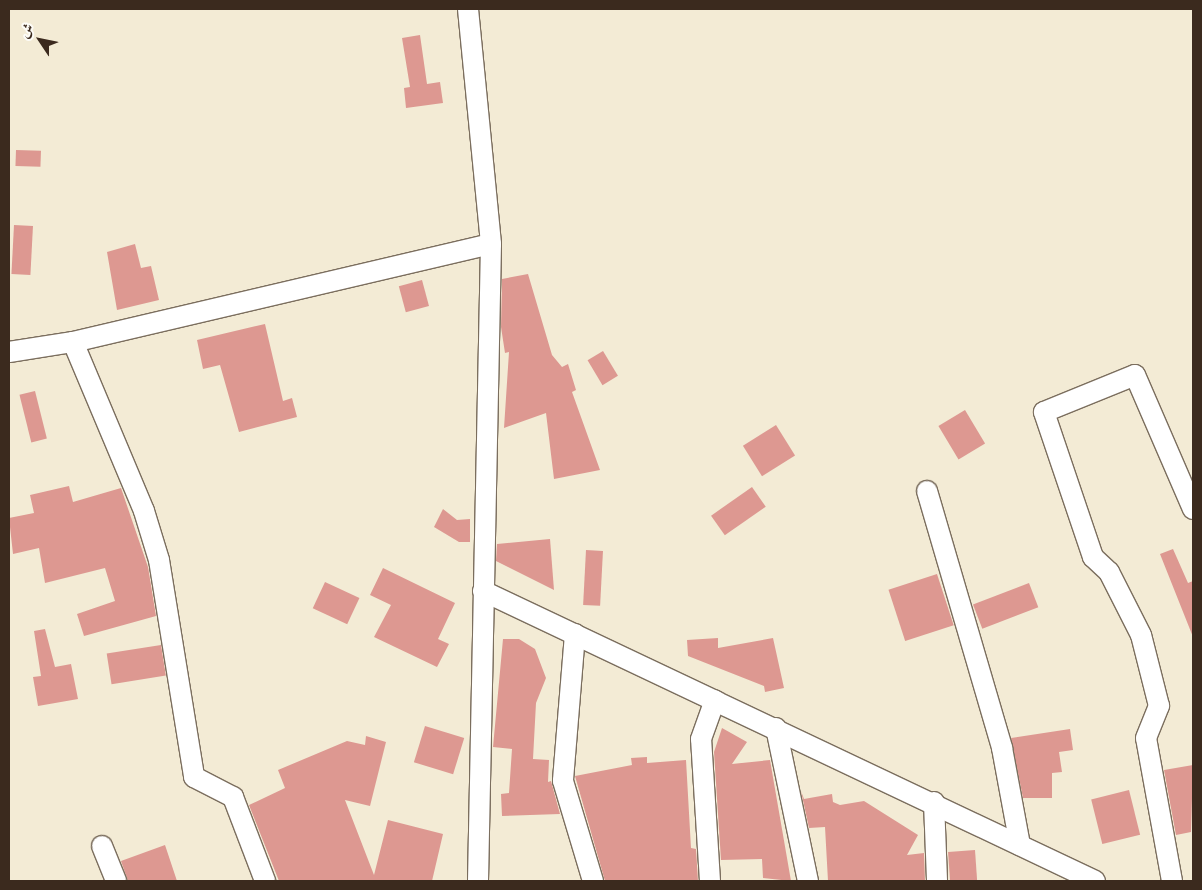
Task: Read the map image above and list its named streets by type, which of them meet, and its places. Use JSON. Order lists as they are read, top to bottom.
{
  "north": "top left"
}
